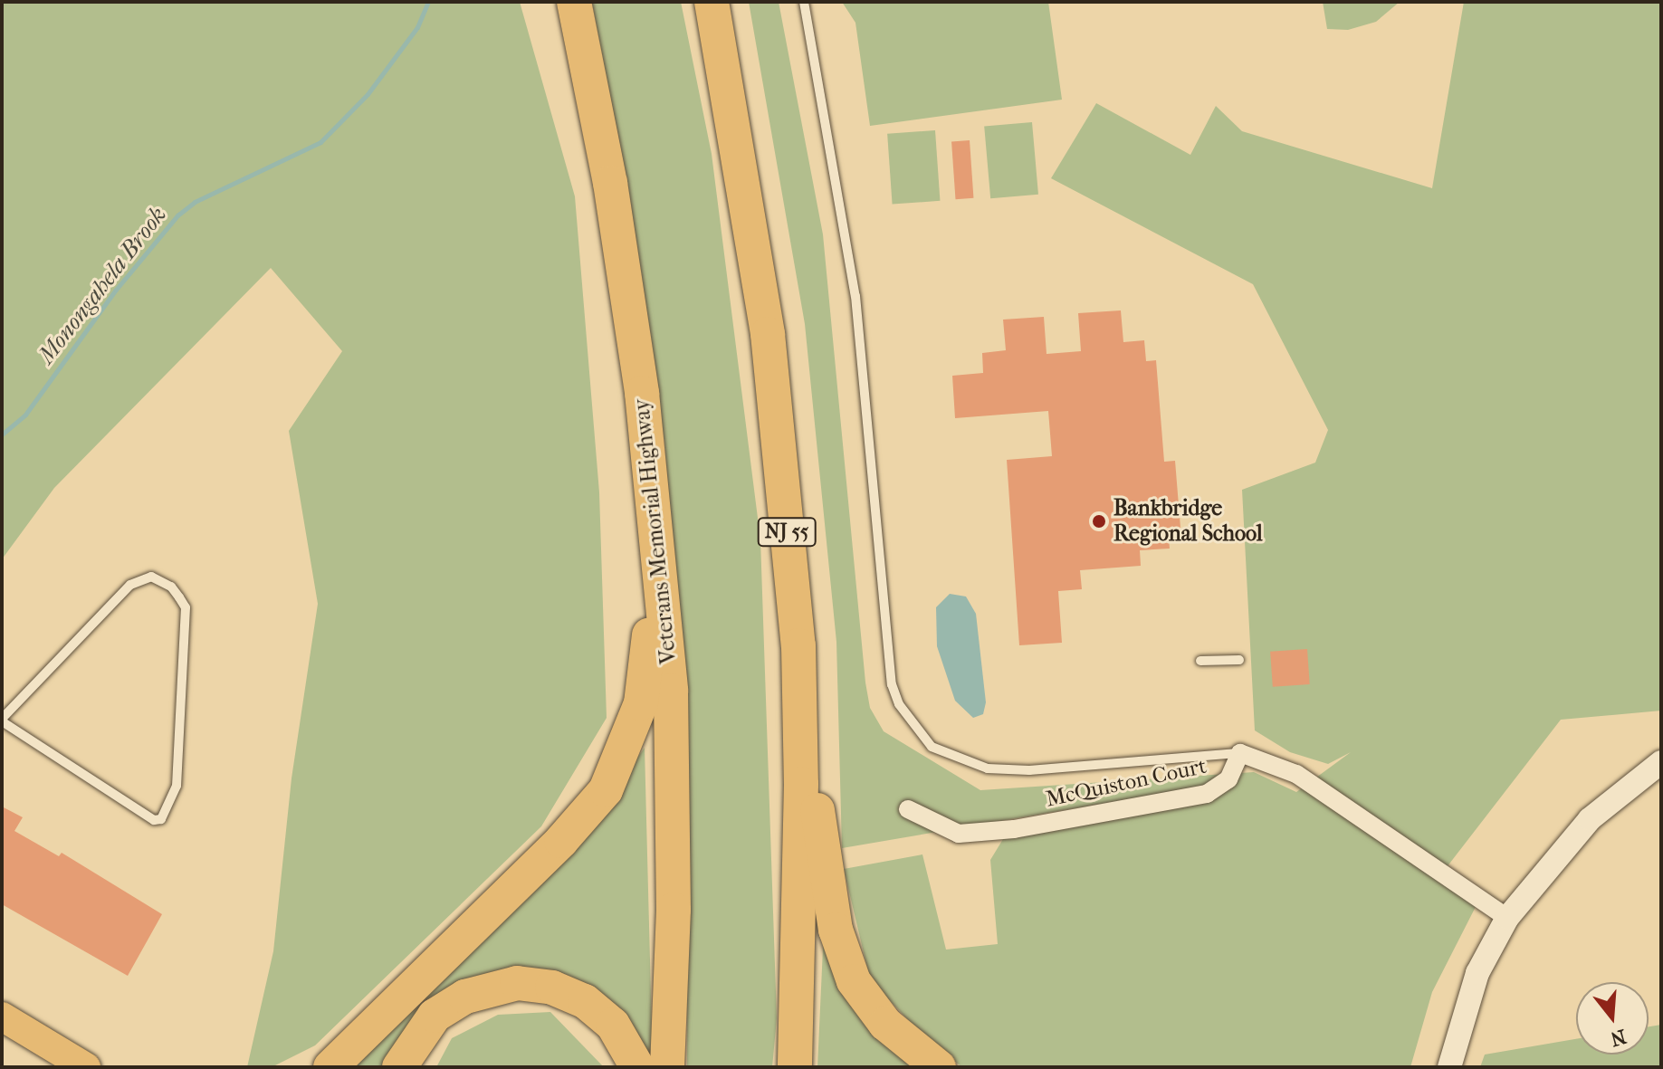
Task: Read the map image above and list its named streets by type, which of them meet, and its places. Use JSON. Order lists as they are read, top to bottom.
{
  "streets": {
    "highway": ["Veterans Memorial Highway", "NJ 55"],
    "street": ["McQuiston Court"]
  },
  "water": ["Monongahela Brook"],
  "places": ["Bankbridge Regional School"],
  "north": "bottom"
}
